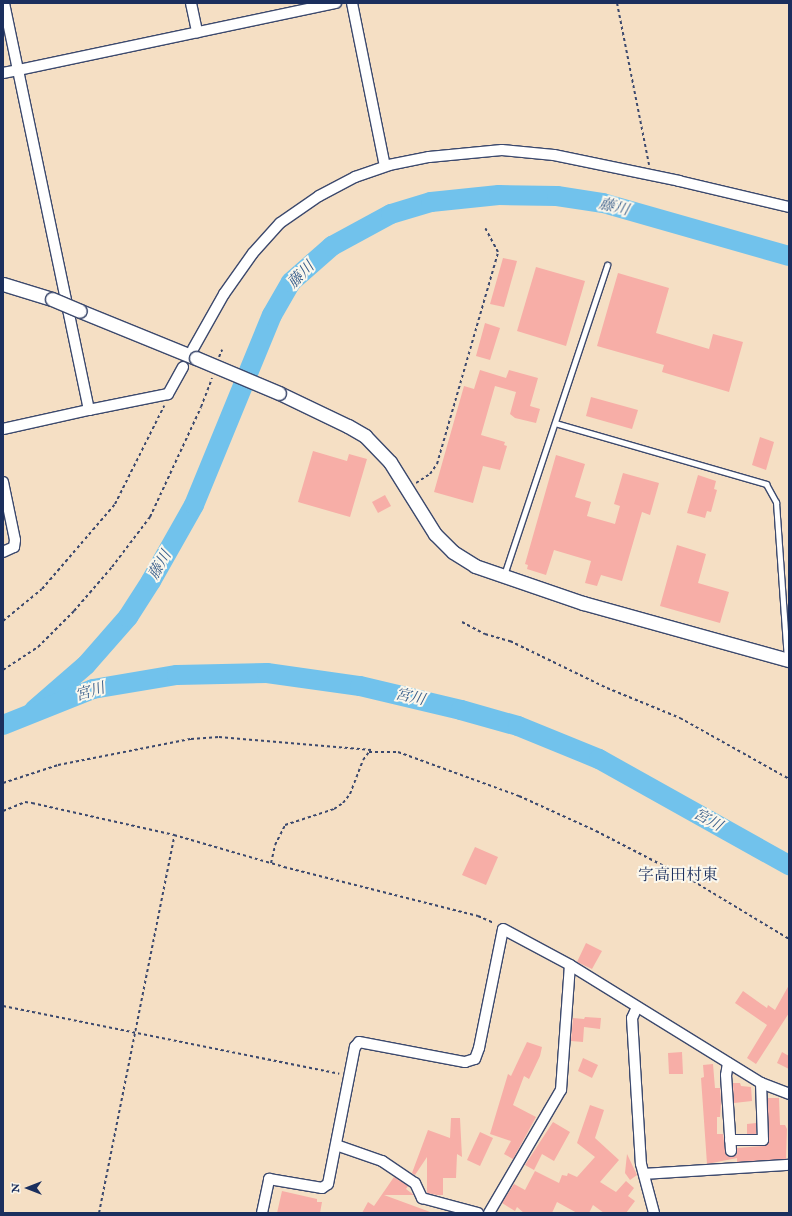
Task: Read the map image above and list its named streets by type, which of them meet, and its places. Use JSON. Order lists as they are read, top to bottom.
{
  "districts": ["字高田村東"],
  "water": ["藤川", "宮川"],
  "north": "left"
}
